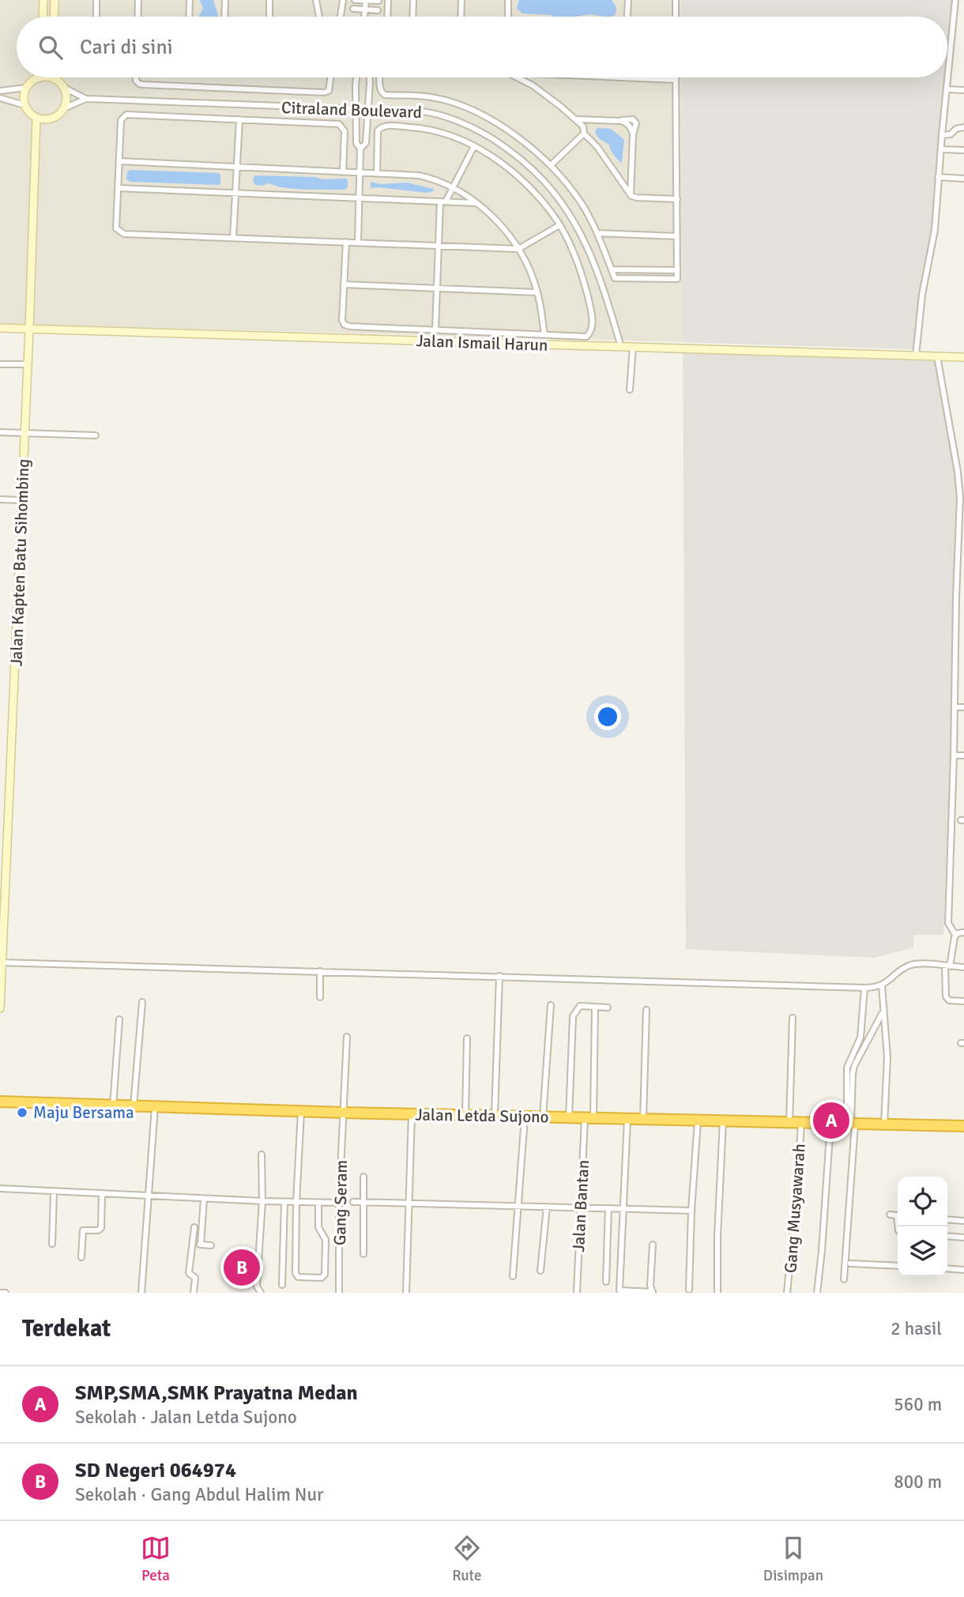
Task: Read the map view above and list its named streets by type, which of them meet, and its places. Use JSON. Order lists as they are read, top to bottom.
{
  "streets": {
    "highway": ["Jalan Letda Sujono"],
    "street": [
      "Citraland Boulevard",
      "Jalan Ismail Harun",
      "Jalan Kapten Batu Sihombing",
      "Gang Seram",
      "Jalan Bantan",
      "Gang Musyawarah"
    ]
  },
  "crossings": [
    ["Citraland Boulevard", "Jalan Ismail Harun"],
    ["Citraland Boulevard", "Jalan Kapten Batu Sihombing"],
    ["Jalan Ismail Harun", "Jalan Kapten Batu Sihombing"],
    ["Jalan Letda Sujono", "Gang Seram"],
    ["Jalan Letda Sujono", "Jalan Bantan"],
    ["Jalan Letda Sujono", "Gang Musyawarah"]
  ],
  "places": ["Maju Bersama"],
  "page": {
    "search": "Cari di sini",
    "pins": ["A", "B"],
    "heading": ["Terdekat", "2 hasil"],
    "list": [
      {
        "mark": "A",
        "name": "SMP,SMA,SMK Prayatna Medan",
        "note": "Sekolah · Jalan Letda Sujono",
        "value": "560 m"
      },
      {
        "mark": "B",
        "name": "SD Negeri 064974",
        "note": "Sekolah · Gang Abdul Halim Nur",
        "value": "800 m"
      }
    ],
    "nav": ["Peta", "Rute", "Disimpan"]
  }
}
